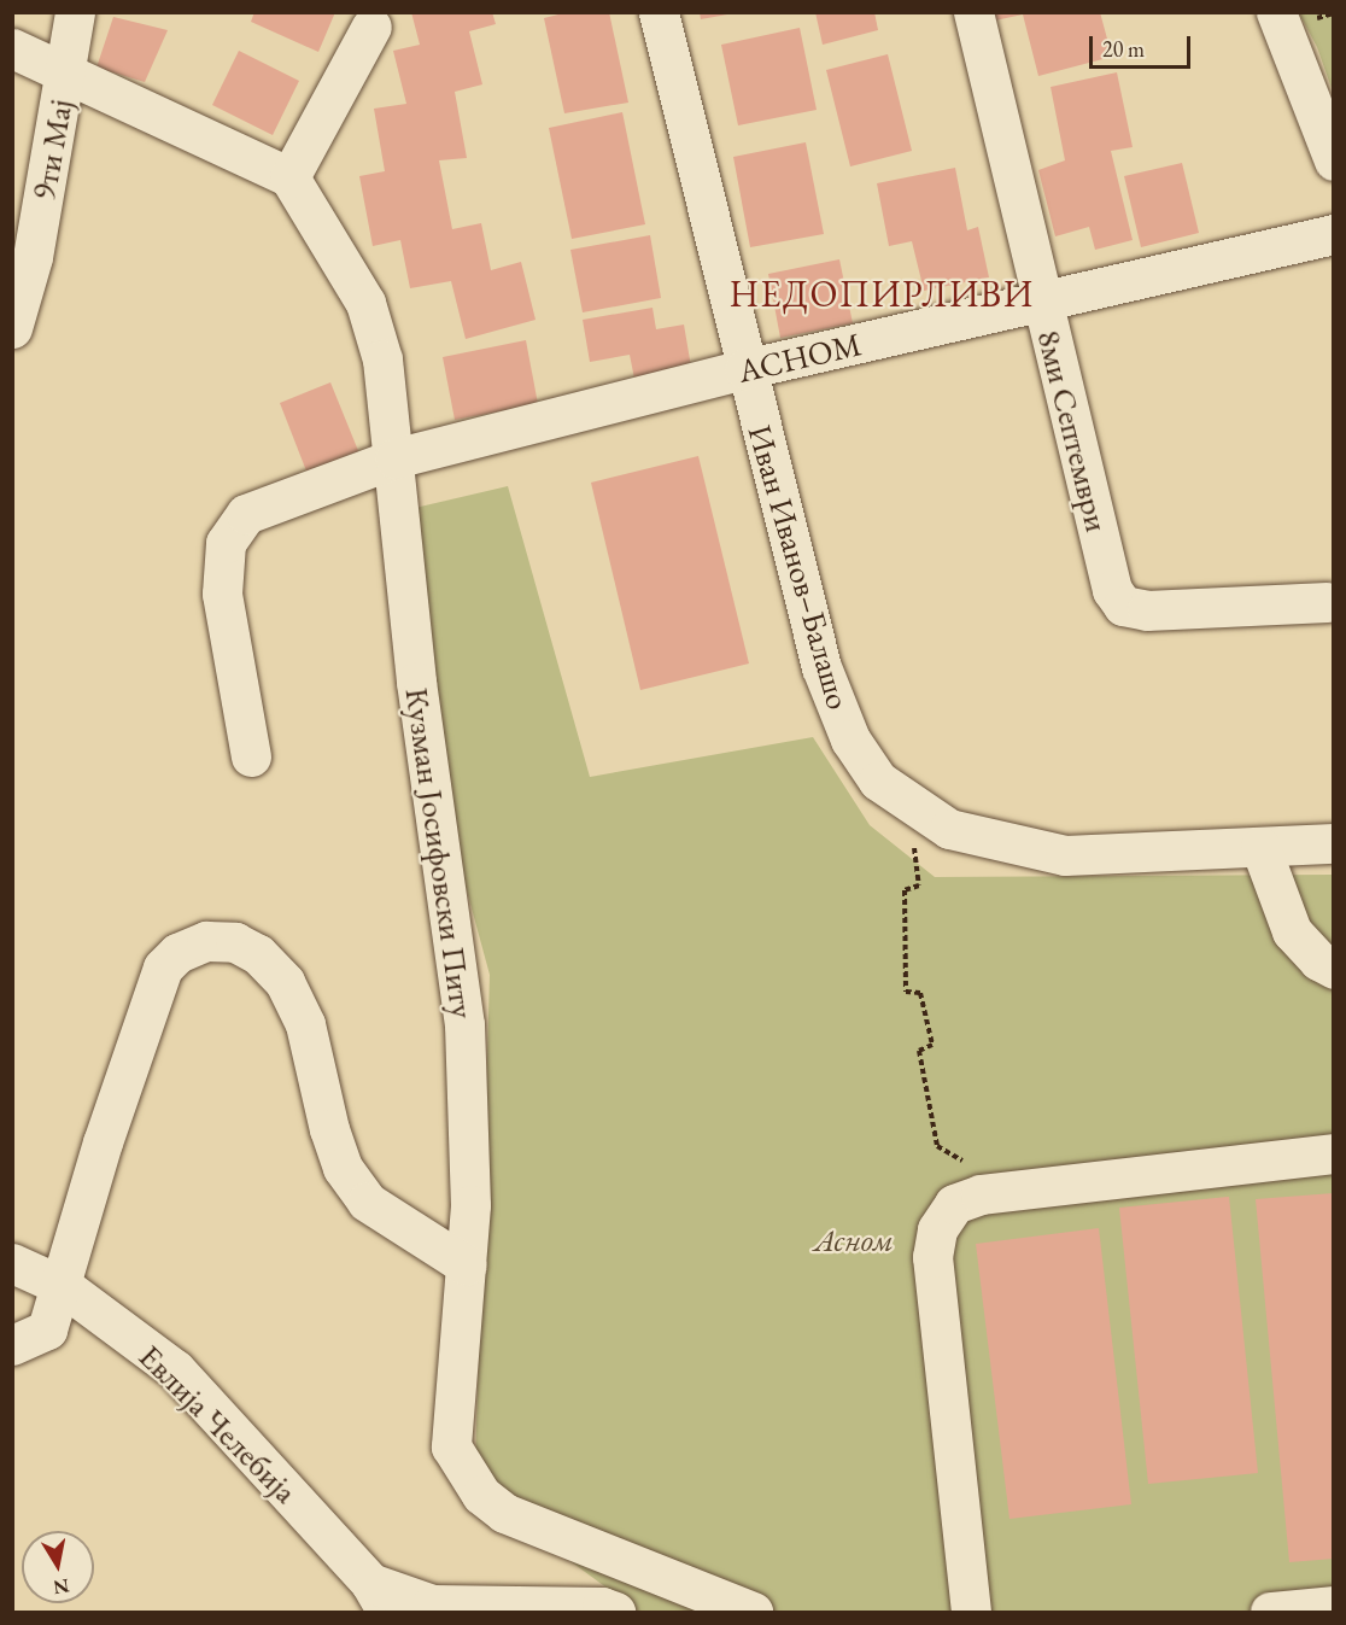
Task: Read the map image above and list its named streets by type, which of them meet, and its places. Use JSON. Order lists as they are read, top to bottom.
{
  "streets": {
    "street": [
      "9ти Мај",
      "АСНОМ",
      "8ми Септември",
      "Иван Иванов–Балашо",
      "Кузман Јосифовски Питу",
      "Евлија Челебија"
    ]
  },
  "crossings": [
    ["АСНОМ", "8ми Септември"],
    ["АСНОМ", "Иван Иванов–Балашо"],
    ["АСНОМ", "Кузман Јосифовски Питу"]
  ],
  "districts": ["НЕДОПИРЛИВИ"],
  "parks": ["Асном"],
  "scale_bar": "20 m",
  "north": "bottom"
}
